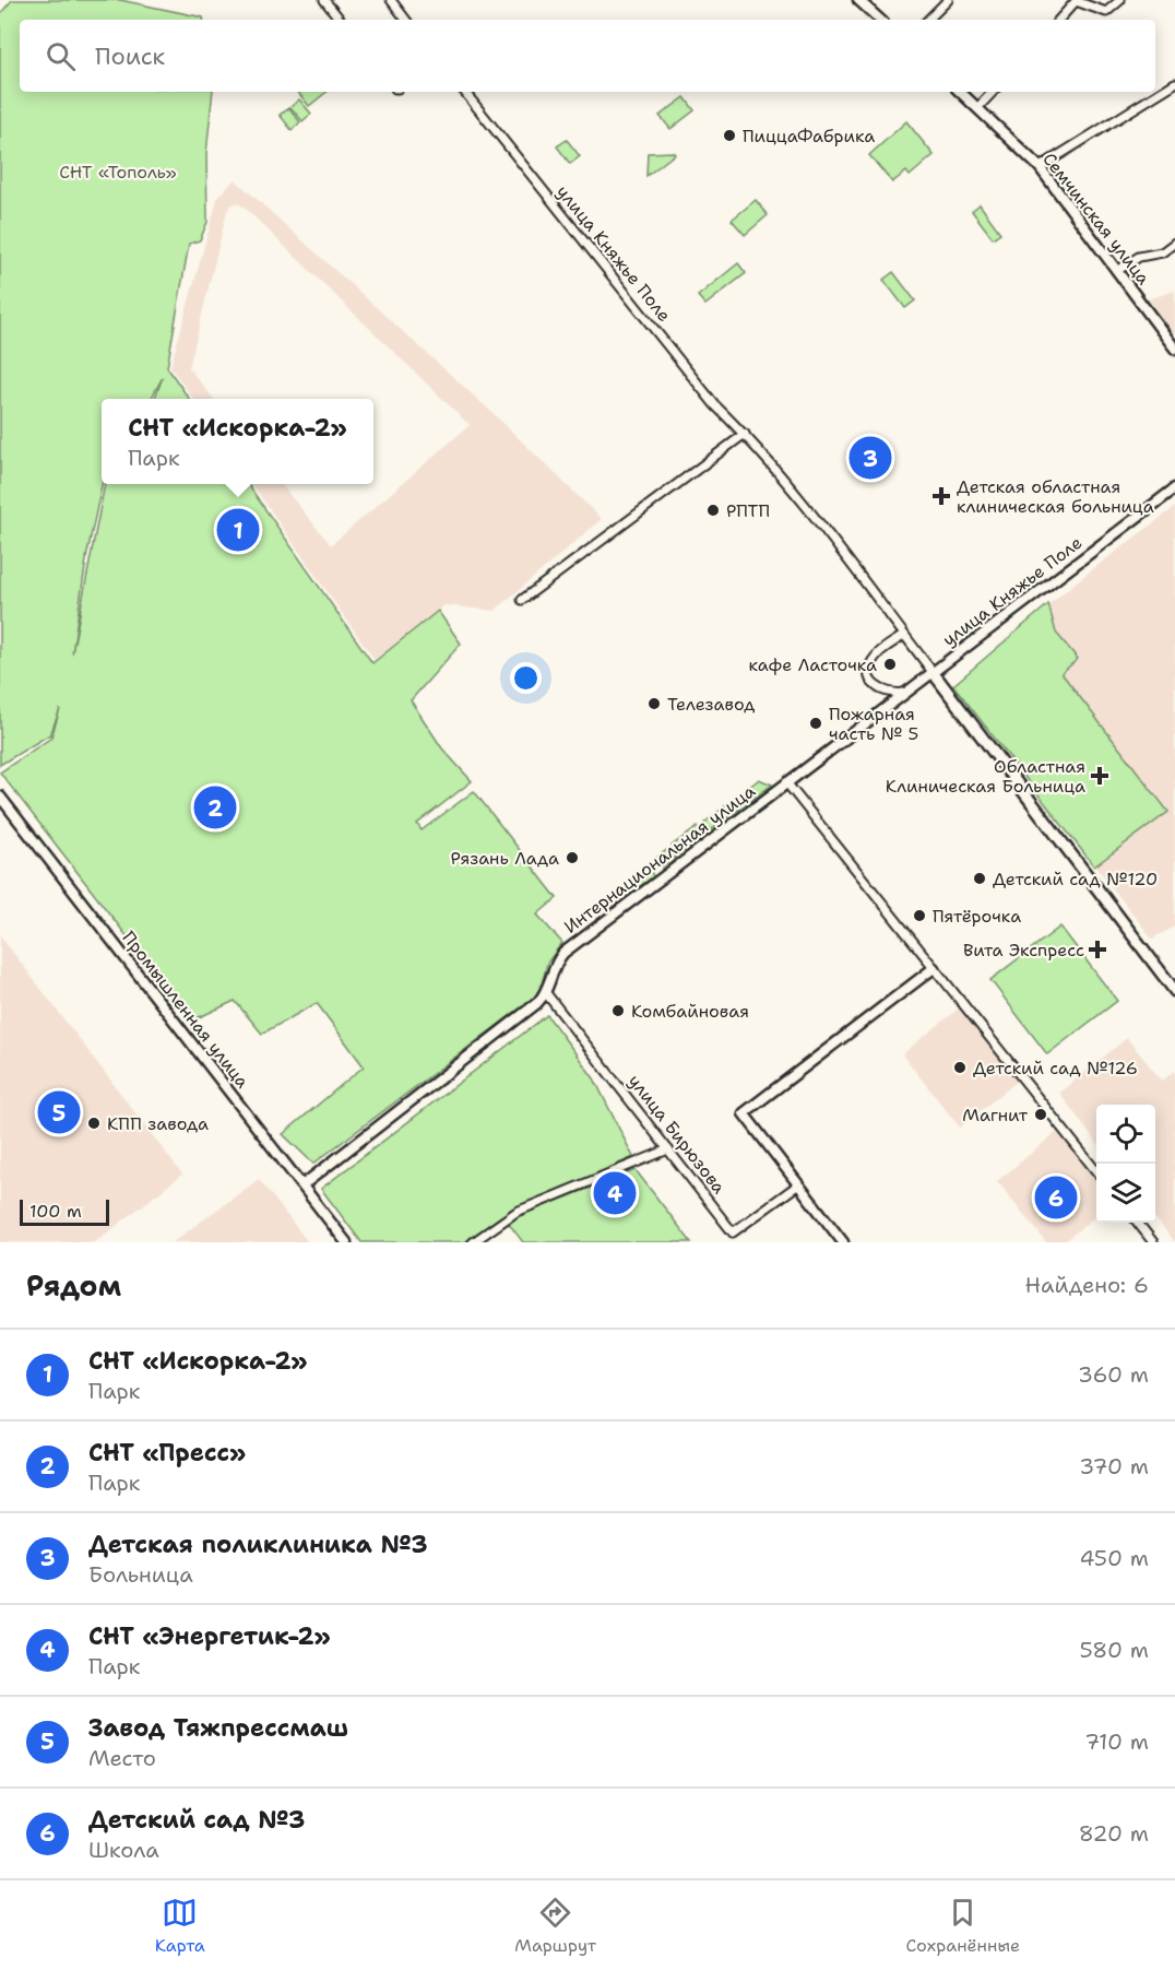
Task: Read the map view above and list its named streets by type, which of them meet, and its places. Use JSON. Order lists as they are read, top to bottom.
{
  "streets": {
    "street": [
      "Семчинская улица",
      "улица Княжье Поле",
      "Интернациональная улица",
      "Промышленная улица",
      "улица Бирюзова"
    ]
  },
  "crossings": [
    ["улица Княжье Поле", "Интернациональная улица"],
    ["Интернациональная улица", "Промышленная улица"],
    ["Интернациональная улица", "улица Бирюзова"]
  ],
  "parks": ["СНТ «Тополь»"],
  "places": {
    "other": [
      "ПиццаФабрика",
      "РПТП",
      "кафе Ласточка",
      "Телезавод",
      "Пожарная часть № 5",
      "Рязань Лада",
      "Детский сад №120",
      "Пятёрочка",
      "Комбайновая",
      "Детский сад №126",
      "Магнит",
      "КПП завода"
    ],
    "health": ["Детская областная клиническая больница", "Областная Клиническая Больница", "Вита Экспресс"]
  },
  "scale_bar": "100 m",
  "page": {
    "search": "Поиск",
    "popup": ["СНТ «Искорка-2»", "Парк"],
    "pins": [
      "3",
      "1",
      "2",
      "5",
      "4",
      "6"
    ],
    "scale": "100 m",
    "heading": ["Рядом", "Найдено: 6"],
    "list": [
      {
        "mark": "1",
        "name": "СНТ «Искорка-2»",
        "note": "Парк",
        "value": "360 m"
      },
      {
        "mark": "2",
        "name": "СНТ «Пресс»",
        "note": "Парк",
        "value": "370 m"
      },
      {
        "mark": "3",
        "name": "Детская поликлиника №3",
        "note": "Больница",
        "value": "450 m"
      },
      {
        "mark": "4",
        "name": "СНТ «Энергетик-2»",
        "note": "Парк",
        "value": "580 m"
      },
      {
        "mark": "5",
        "name": "Завод Тяжпрессмаш",
        "note": "Место",
        "value": "710 m"
      },
      {
        "mark": "6",
        "name": "Детский сад №3",
        "note": "Школа",
        "value": "820 m"
      }
    ],
    "nav": ["Карта", "Маршрут", "Сохранённые"]
  }
}
